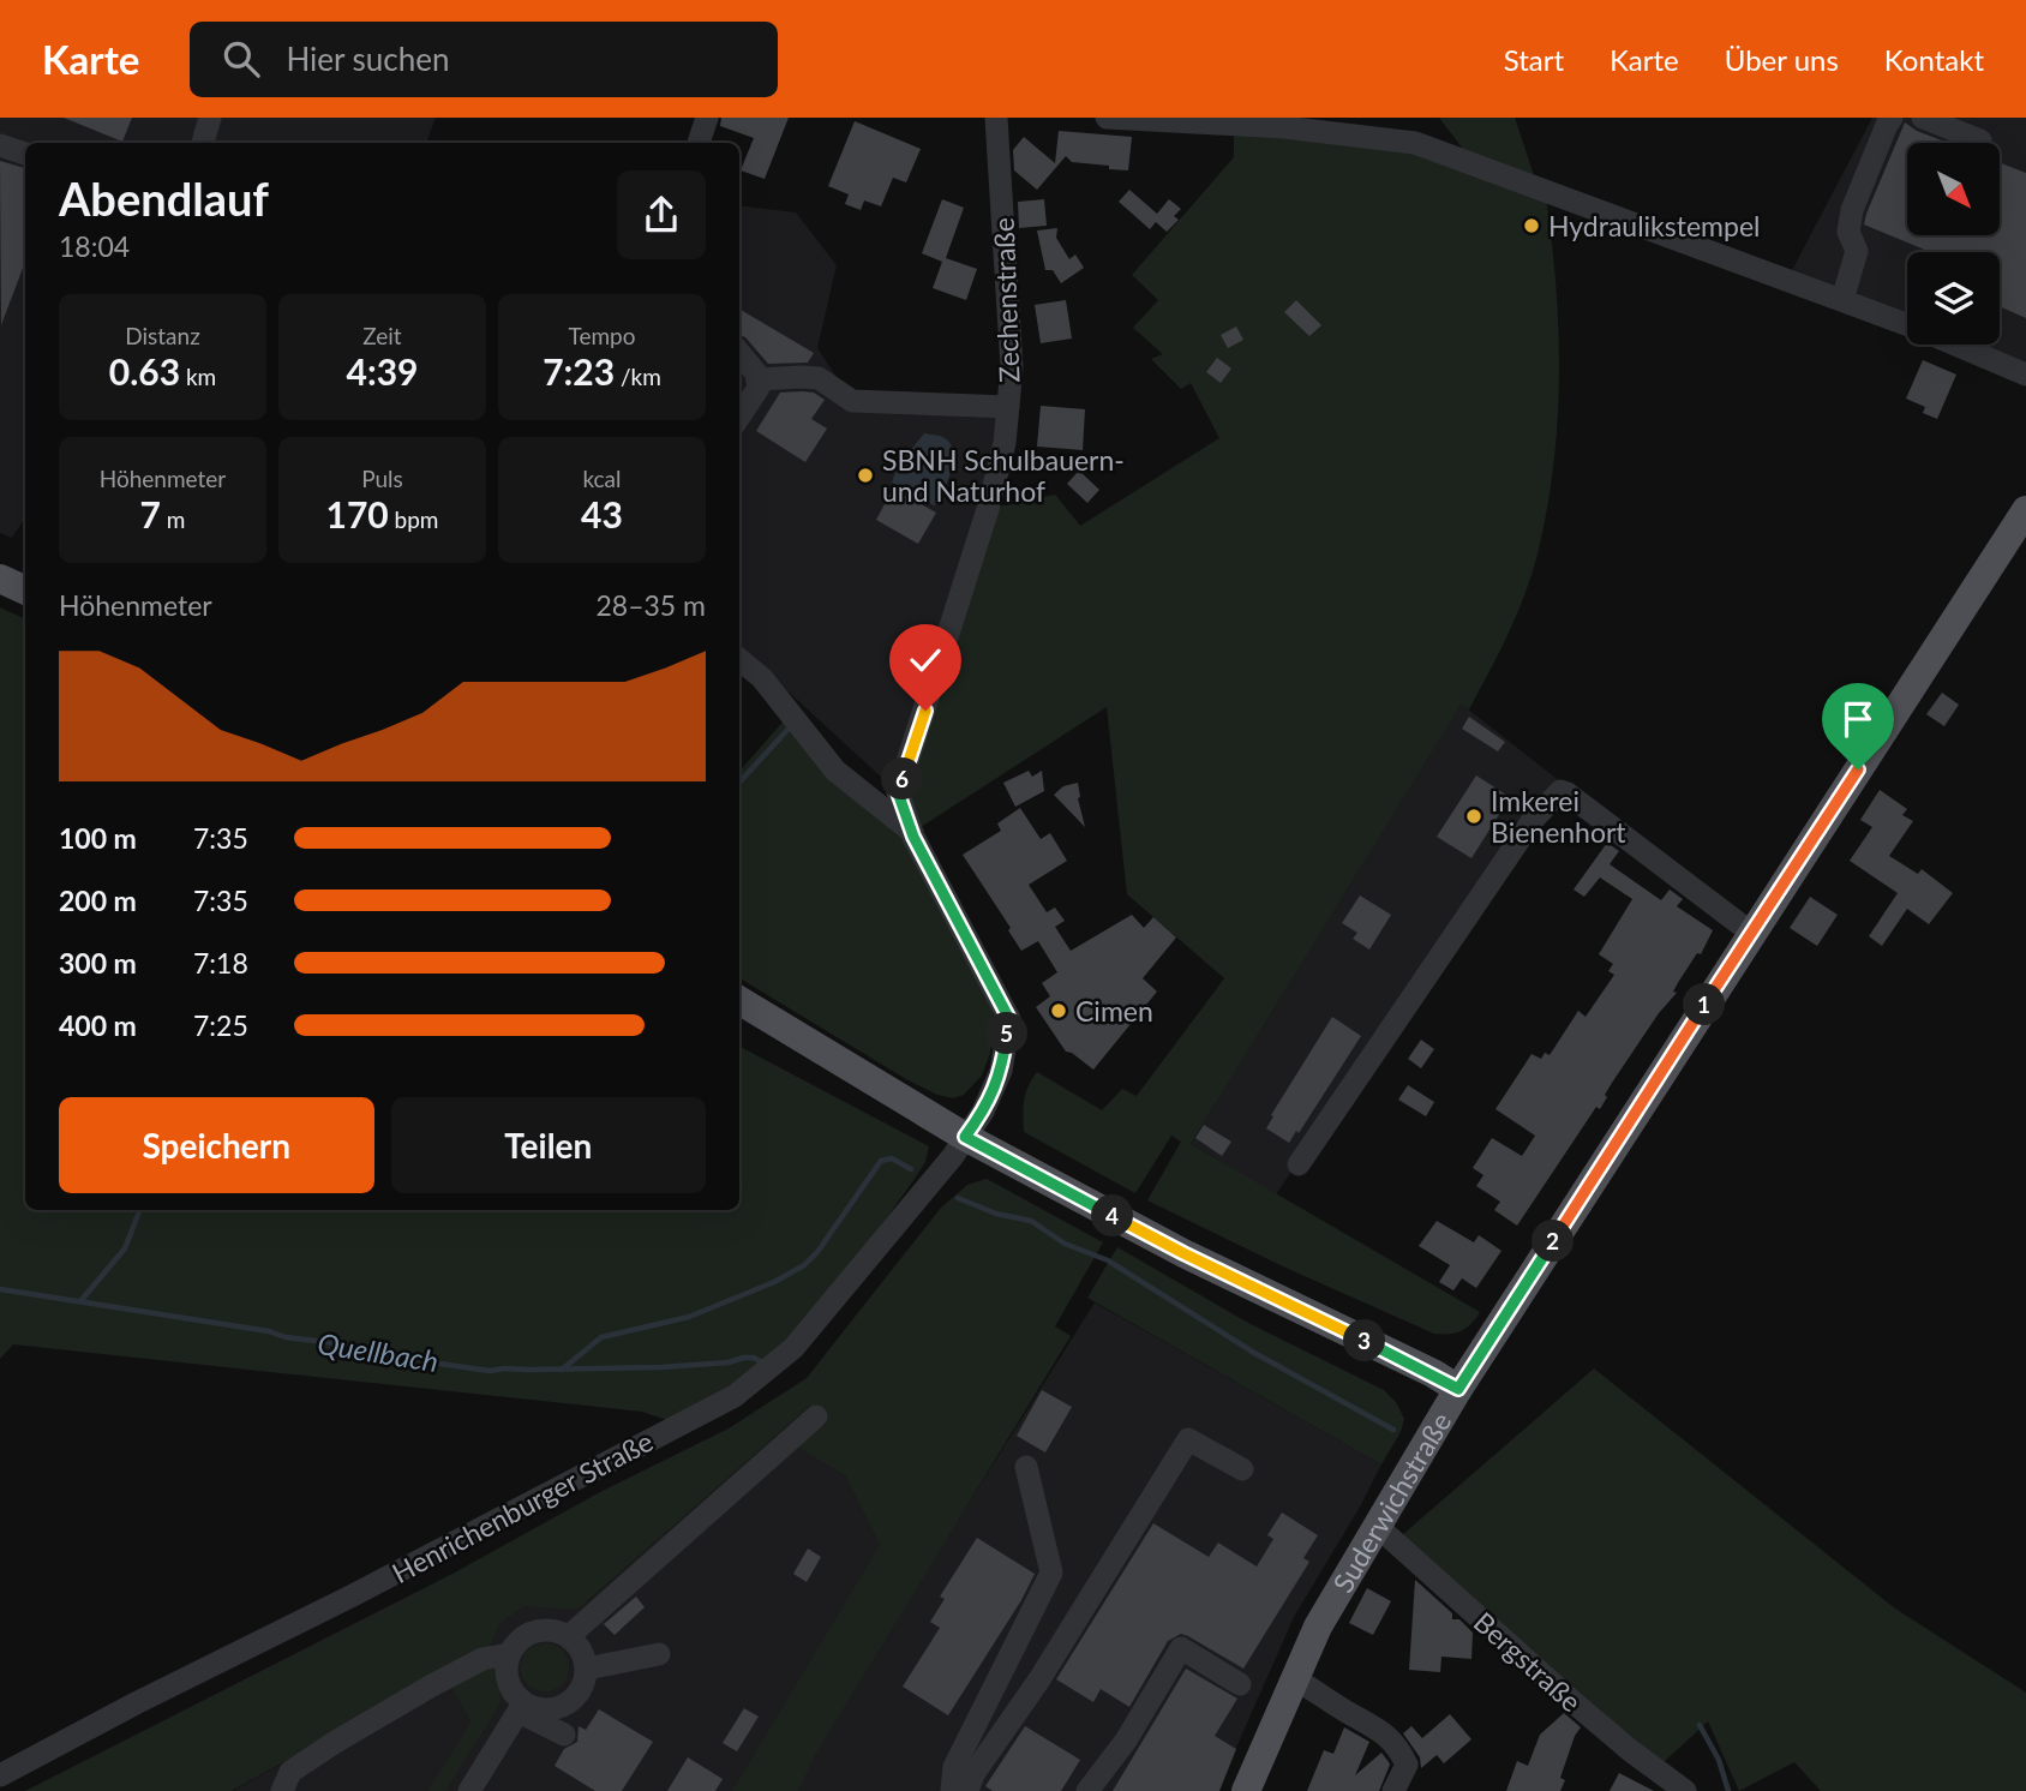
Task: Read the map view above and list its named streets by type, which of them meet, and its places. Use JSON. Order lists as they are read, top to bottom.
{
  "streets": {
    "main road": ["Suderwichstraße"],
    "street": ["Zechenstraße", "Henrichenburger Straße", "Bergstraße"]
  },
  "crossings": [
    ["Zechenstraße", "Henrichenburger Straße"],
    ["Suderwichstraße", "Bergstraße"]
  ],
  "water": ["Quellbach"],
  "places": [
    "Hydraulikstempel",
    "SBNH Schulbauern- und Naturhof",
    "Imkerei Bienenhort",
    "Cimen"
  ],
  "north": "bottom right",
  "page": {
    "header": "Karte",
    "search": "Hier suchen",
    "nav": [
      "Start",
      "Karte",
      "Über uns",
      "Kontakt"
    ],
    "heading": ["Abendlauf", "18:04"],
    "stats": [
      ["Distanz", "0.63 km"],
      ["Zeit", "4:39"],
      ["Tempo", "7:23 /km"],
      ["Höhenmeter", "7 m"],
      ["Puls", "170 bpm"],
      ["kcal", "43"]
    ],
    "chart": ["Höhenmeter", "28–35 m"],
    "pins": [
      "6",
      "1",
      "5",
      "4",
      "2",
      "3"
    ],
    "list": [
      {
        "name": "100 m",
        "note": "7:35"
      },
      {
        "name": "200 m",
        "note": "7:35"
      },
      {
        "name": "300 m",
        "note": "7:18"
      },
      {
        "name": "400 m",
        "note": "7:25"
      }
    ],
    "buttons": ["Speichern", "Teilen"]
  }
}
